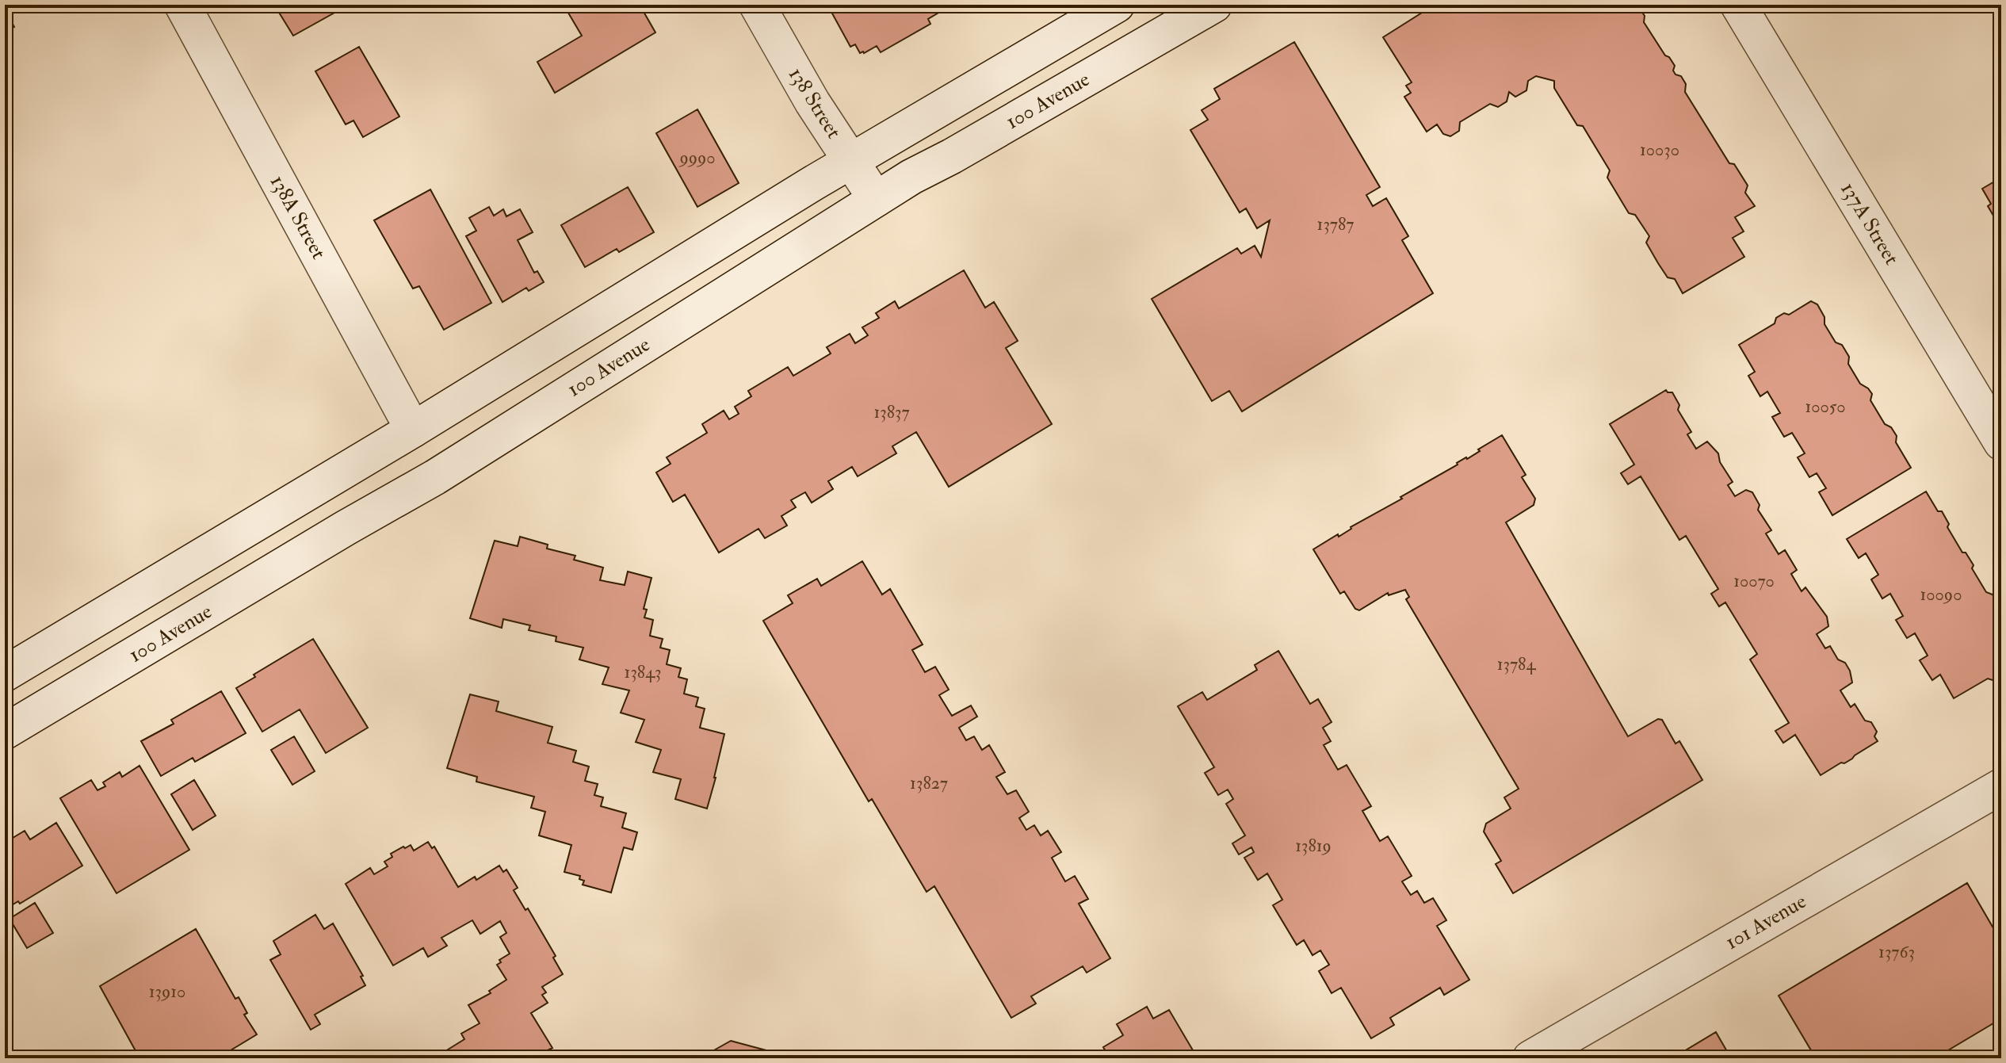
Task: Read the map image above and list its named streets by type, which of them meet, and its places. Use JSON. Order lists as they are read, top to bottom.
{
  "streets": {
    "main road": [
      "100 Avenue",
      "138 Street",
      "138A Street",
      "137A Street",
      "101 Avenue"
    ]
  },
  "crossings": [
    ["100 Avenue", "138 Street"]
  ],
  "house_numbers": [
    "10030",
    "9990",
    "13787",
    "10050",
    "13837",
    "10070",
    "10090",
    "13784",
    "13843",
    "13827",
    "13819",
    "13763",
    "13910"
  ]
}
